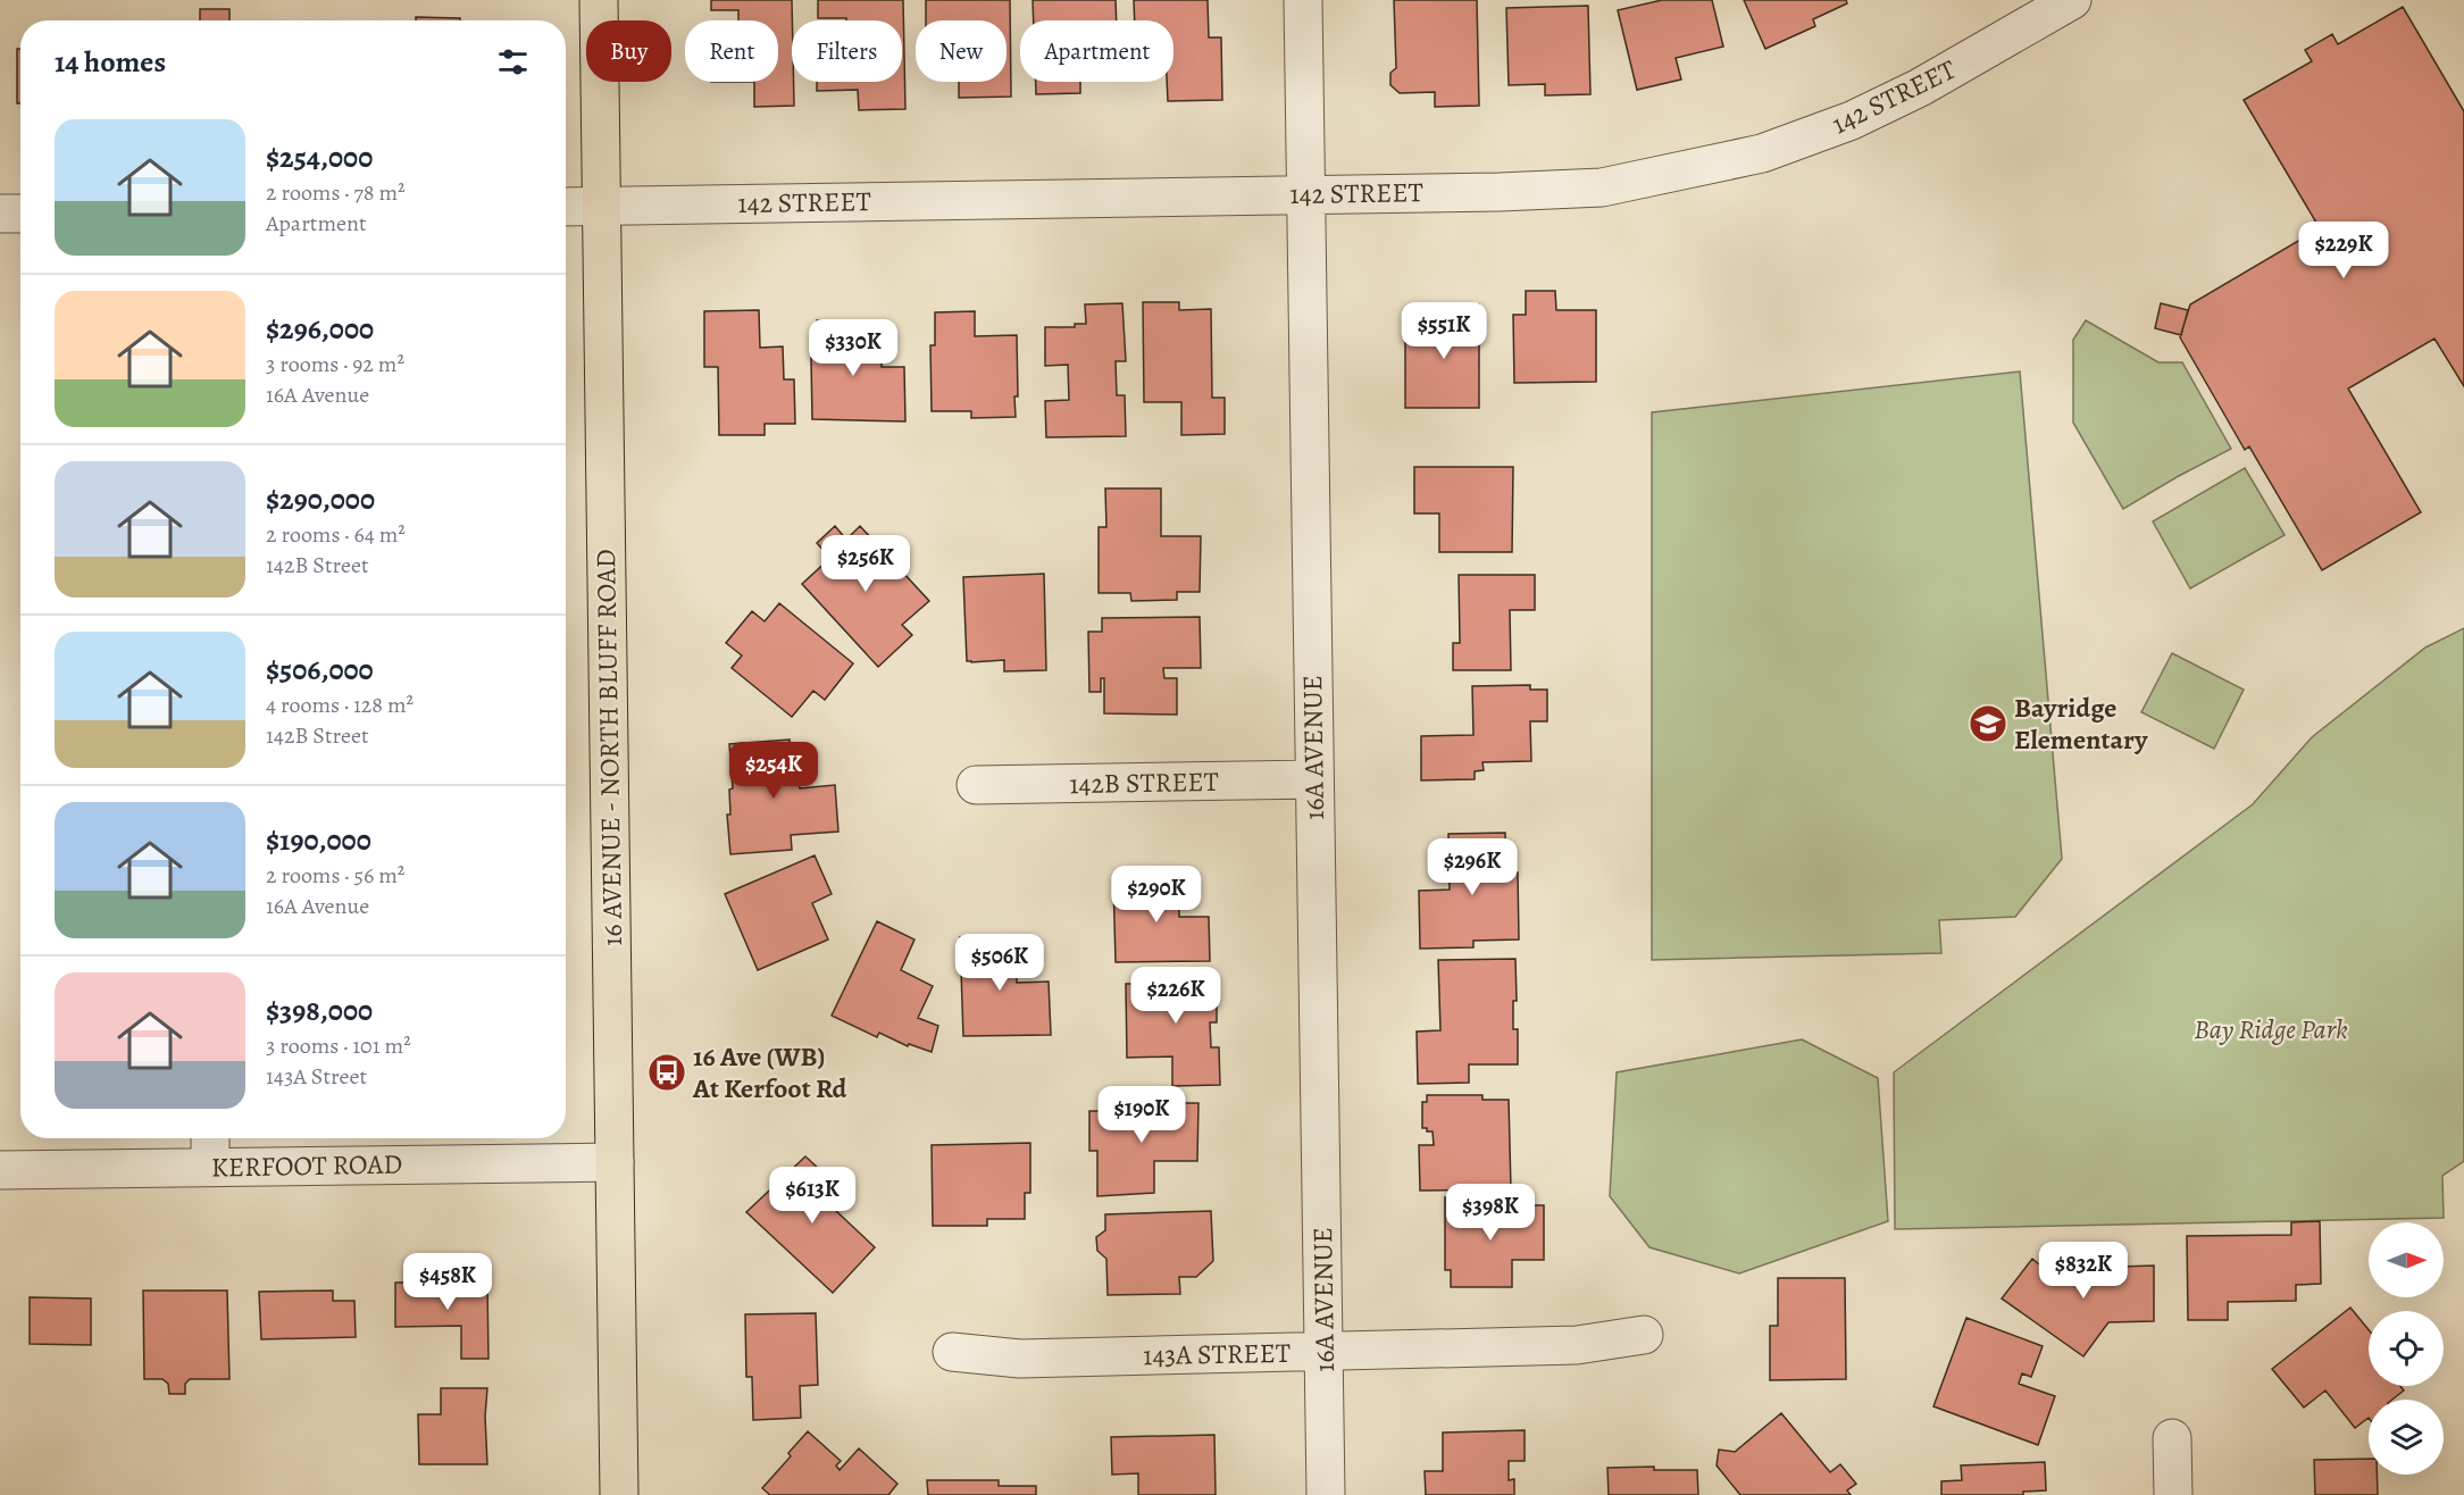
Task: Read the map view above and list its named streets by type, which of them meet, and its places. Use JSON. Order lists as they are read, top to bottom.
{
  "streets": {
    "main road": ["16 AVENUE - NORTH BLUFF ROAD"],
    "street": [
      "142 STREET",
      "16A AVENUE",
      "142B STREET",
      "KERFOOT ROAD",
      "143A STREET"
    ]
  },
  "crossings": [
    ["142 STREET", "16 AVENUE - NORTH BLUFF ROAD"],
    ["142 STREET", "16A AVENUE"],
    ["16 AVENUE - NORTH BLUFF ROAD", "KERFOOT ROAD"],
    ["16A AVENUE", "142B STREET"],
    ["16A AVENUE", "143A STREET"]
  ],
  "parks": ["Bay Ridge Park"],
  "places": {
    "school or university": ["Bayridge Elementary"],
    "bus stop": ["16 Ave (WB) At Kerfoot Rd"]
  },
  "north": "right",
  "page": {
    "chip": [
      "Buy",
      "Rent",
      "Filters",
      "New",
      "Apartment"
    ],
    "heading": "14 homes",
    "list": [
      {
        "name": "$254,000",
        "note": "2 rooms · 78 m² · Apartment"
      },
      {
        "name": "$296,000",
        "note": "3 rooms · 92 m² · 16A Avenue"
      },
      {
        "name": "$290,000",
        "note": "2 rooms · 64 m² · 142B Street"
      },
      {
        "name": "$506,000",
        "note": "4 rooms · 128 m² · 142B Street"
      },
      {
        "name": "$190,000",
        "note": "2 rooms · 56 m² · 16A Avenue"
      },
      {
        "name": "$398,000",
        "note": "3 rooms · 101 m² · 143A Street"
      }
    ],
    "price": [
      "$229K",
      "$551K",
      "$330K",
      "$256K",
      "$254K",
      "$296K",
      "$290K",
      "$506K",
      "$226K",
      "$190K",
      "$613K",
      "$398K",
      "$832K",
      "$458K"
    ]
  }
}
